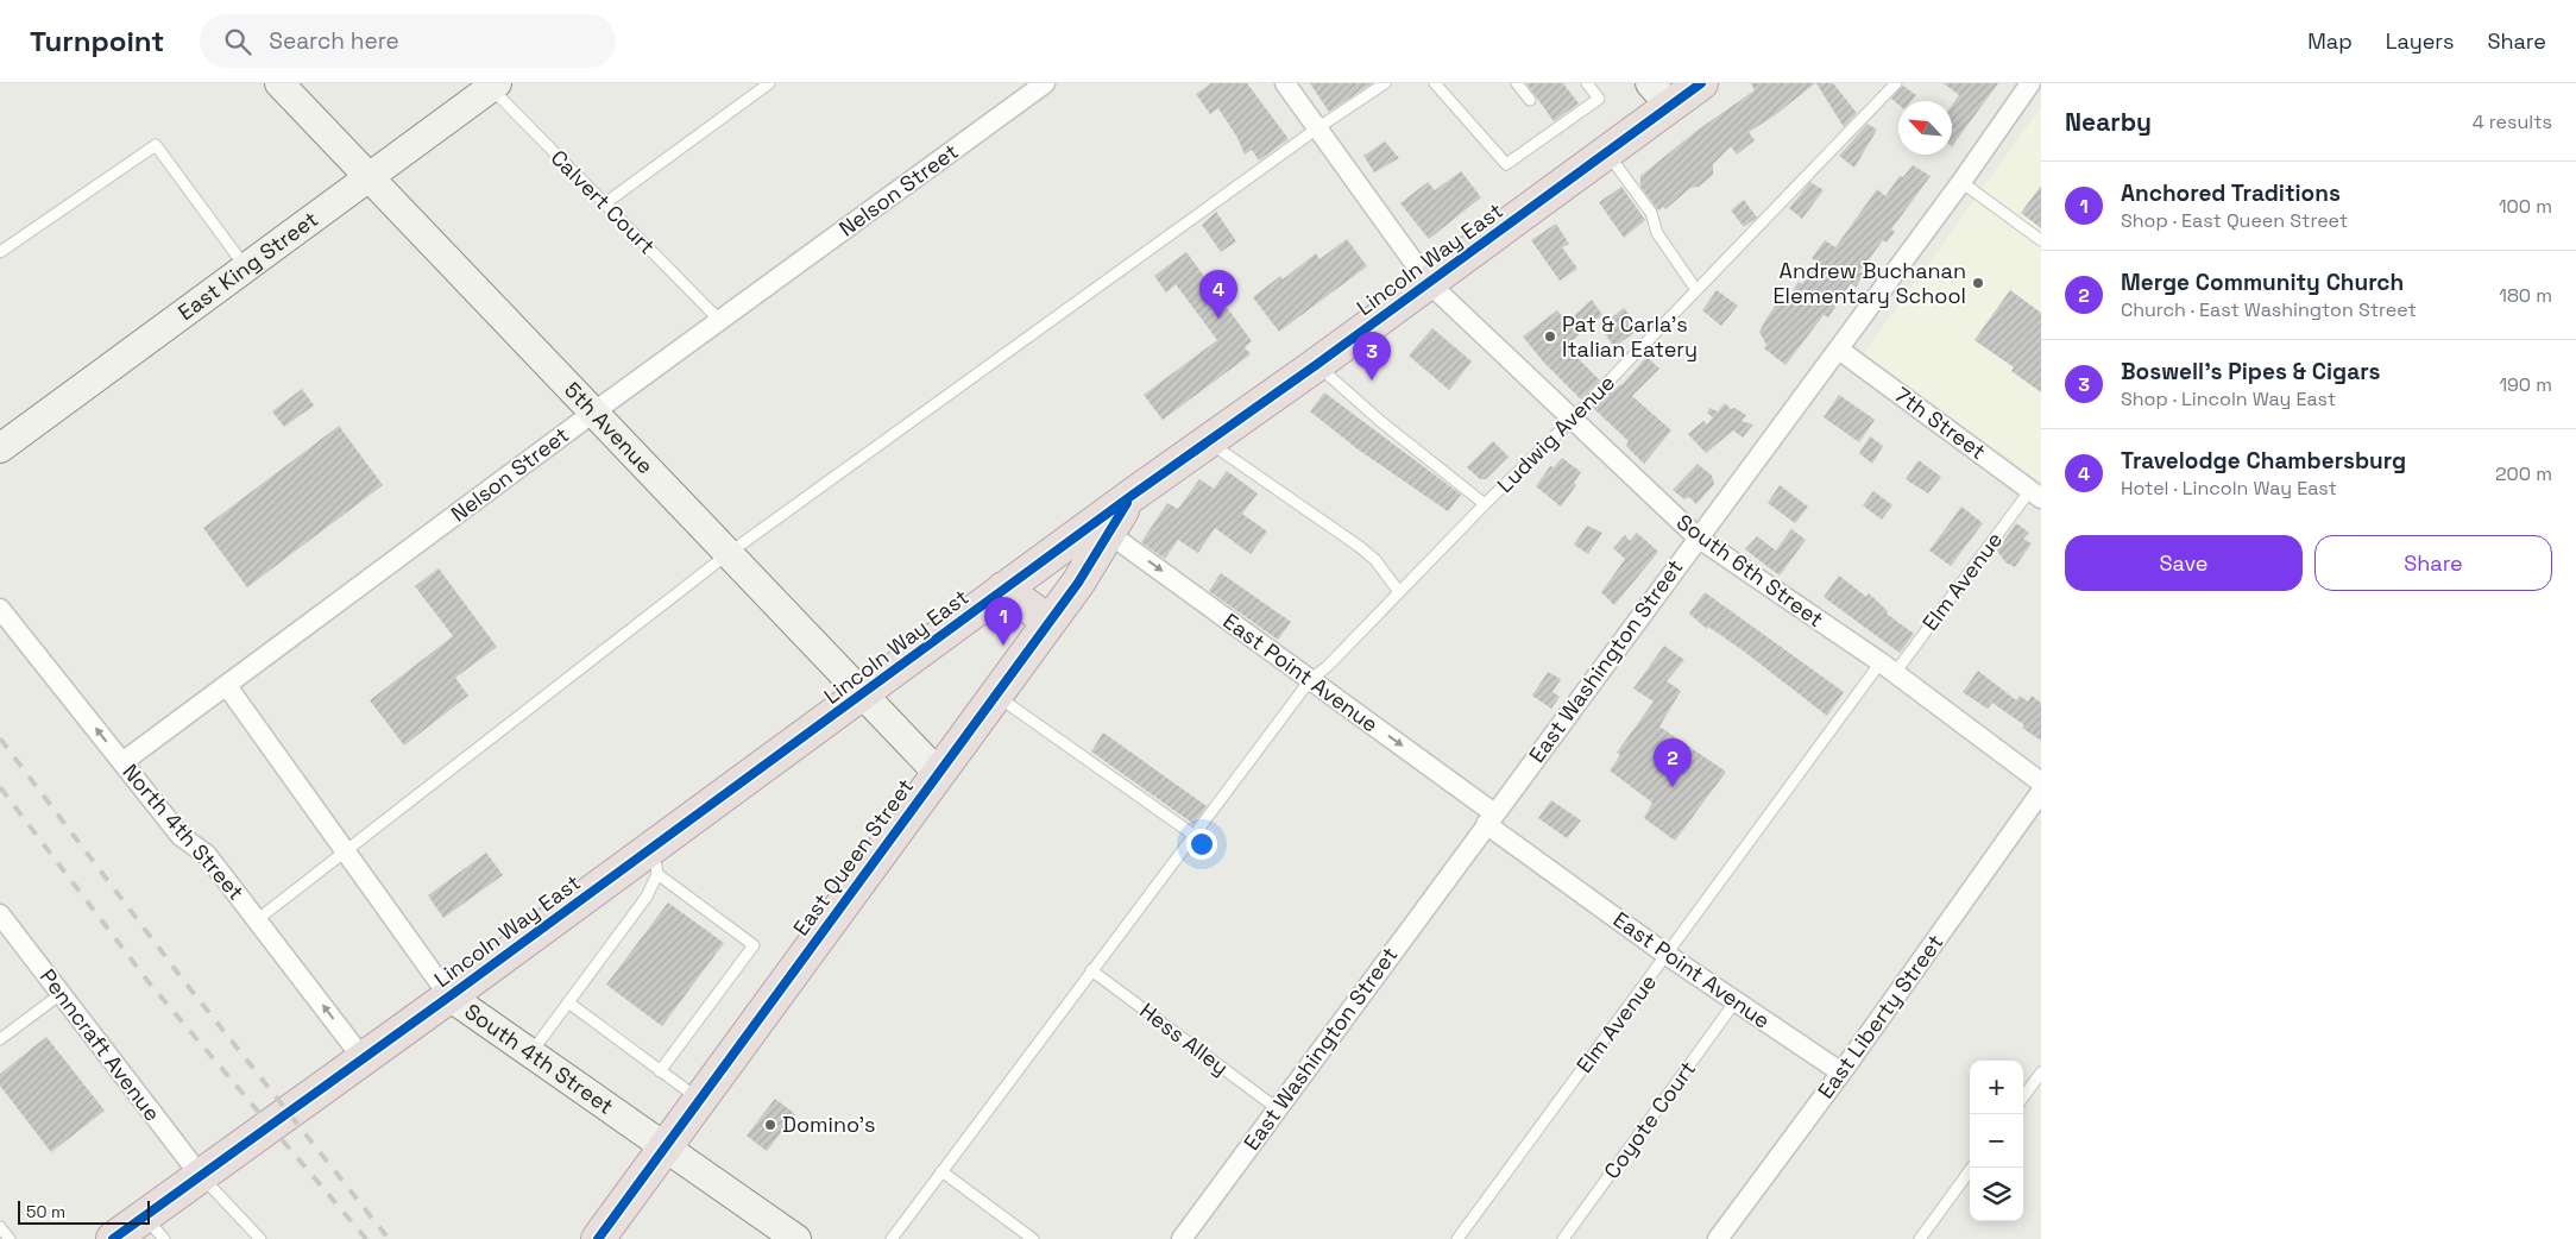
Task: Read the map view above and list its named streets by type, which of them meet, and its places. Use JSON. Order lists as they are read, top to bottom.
{
  "streets": {
    "highway": ["Lincoln Way East", "East Queen Street"],
    "street": [
      "Nelson Street",
      "East King Street",
      "7th Street",
      "5th Avenue",
      "South 6th Street",
      "East Washington Street",
      "East Point Avenue",
      "North 4th Street",
      "East Liberty Street",
      "Penncraft Avenue",
      "South 4th Street"
    ],
    "lane": [
      "Calvert Court",
      "Ludwig Avenue",
      "Elm Avenue",
      "Hess Alley",
      "Coyote Court"
    ]
  },
  "crossings": [
    ["Nelson Street", "Calvert Court"],
    ["Nelson Street", "5th Avenue"],
    ["Nelson Street", "North 4th Street"],
    ["Nelson Street", "South 4th Street"],
    ["Calvert Court", "East King Street"],
    ["Lincoln Way East", "5th Avenue"],
    ["Lincoln Way East", "South 6th Street"],
    ["Lincoln Way East", "North 4th Street"],
    ["Lincoln Way East", "East Queen Street"],
    ["Lincoln Way East", "Penncraft Avenue"],
    ["Lincoln Way East", "South 4th Street"],
    ["East King Street", "5th Avenue"],
    ["7th Street", "Elm Avenue"],
    ["7th Street", "East Washington Street"],
    ["5th Avenue", "East Queen Street"],
    ["Ludwig Avenue", "South 6th Street"],
    ["Ludwig Avenue", "East Point Avenue"],
    ["South 6th Street", "Elm Avenue"],
    ["South 6th Street", "East Washington Street"],
    ["Elm Avenue", "East Point Avenue"],
    ["East Washington Street", "East Point Avenue"],
    ["East Washington Street", "Hess Alley"],
    ["East Point Avenue", "East Queen Street"],
    ["East Point Avenue", "East Liberty Street"],
    ["East Point Avenue", "Coyote Court"],
    ["East Queen Street", "South 4th Street"]
  ],
  "one_way": ["East Point Avenue", "North 4th Street"],
  "places": ["Andrew Buchanan Elementary School", "Pat & Carla's Italian Eatery", "Domino's"],
  "scale_bar": "50 m",
  "north": "top left",
  "page": {
    "header": "Turnpoint",
    "search": "Search here",
    "nav": ["Map", "Layers", "Share"],
    "heading": ["Nearby", "4 results"],
    "list": [
      {
        "mark": "1",
        "name": "Anchored Traditions",
        "note": "Shop · East Queen Street",
        "value": "100 m"
      },
      {
        "mark": "2",
        "name": "Merge Community Church",
        "note": "Church · East Washington Street",
        "value": "180 m"
      },
      {
        "mark": "3",
        "name": "Boswell's Pipes & Cigars",
        "note": "Shop · Lincoln Way East",
        "value": "190 m"
      },
      {
        "mark": "4",
        "name": "Travelodge Chambersburg",
        "note": "Hotel · Lincoln Way East",
        "value": "200 m"
      }
    ],
    "pins": [
      "4",
      "3",
      "1",
      "2"
    ],
    "buttons": ["Save", "Share"],
    "map_buttons": ["+", "−"],
    "scale": "50 m"
  }
}
